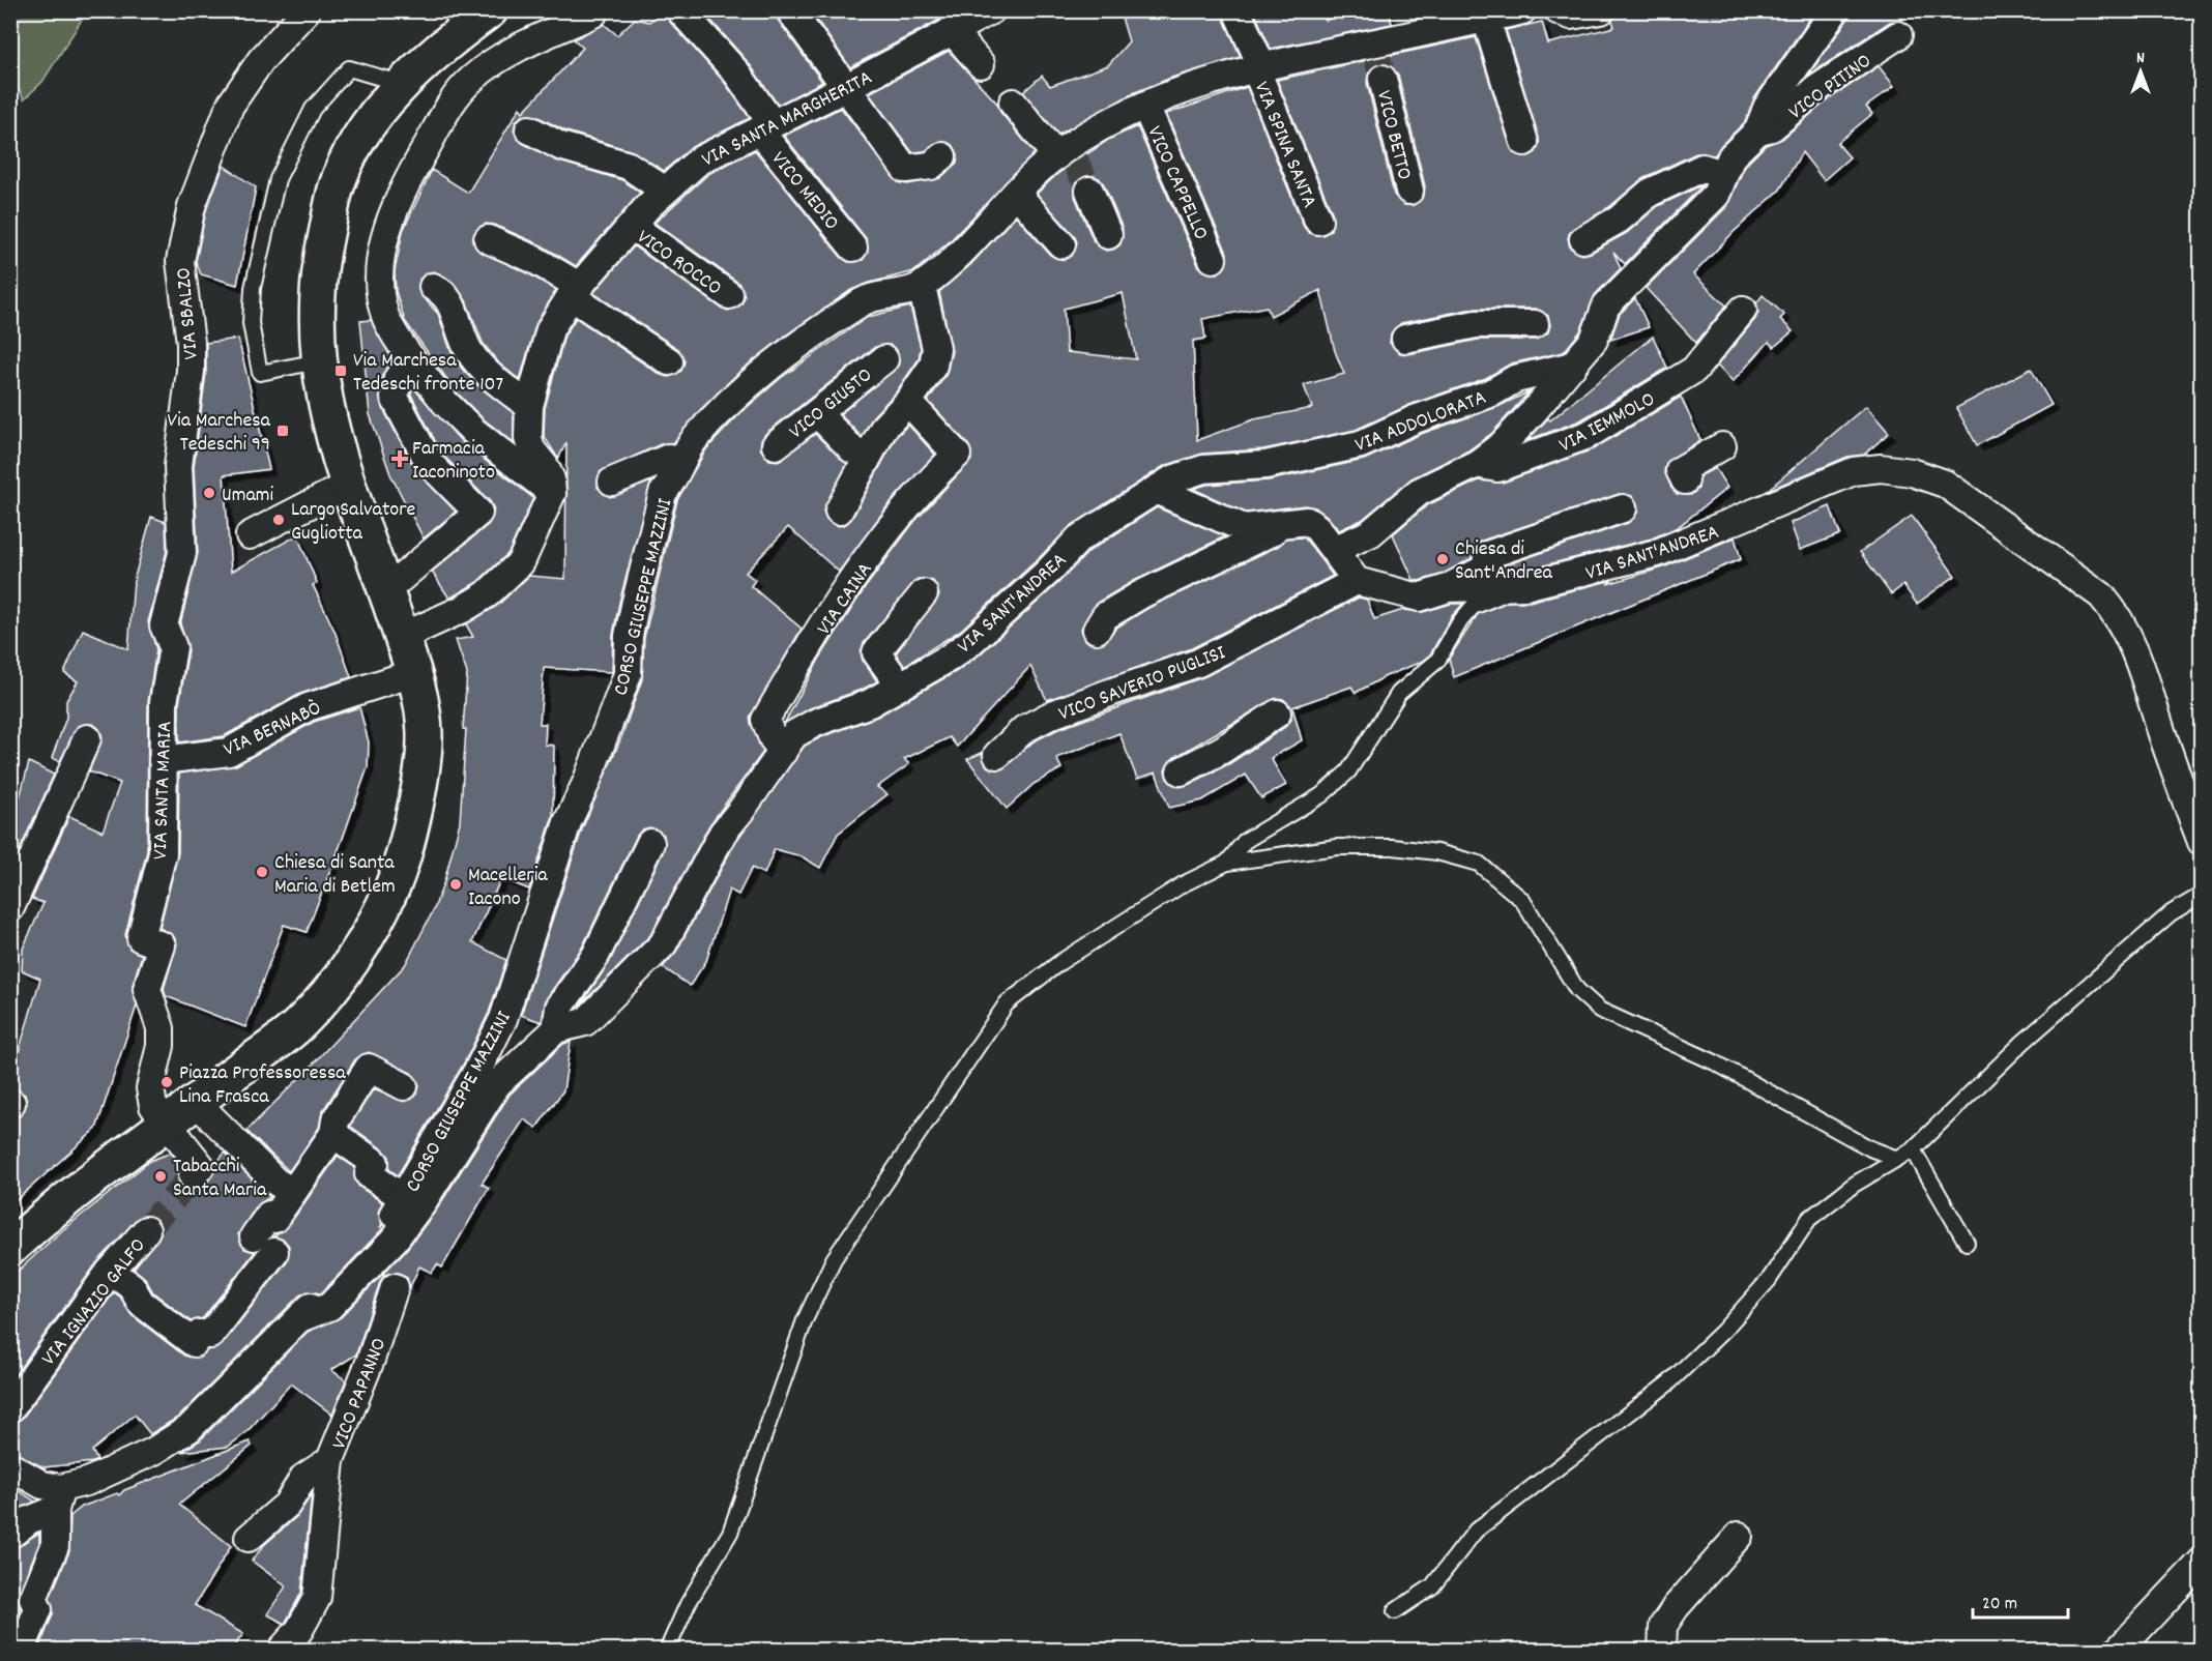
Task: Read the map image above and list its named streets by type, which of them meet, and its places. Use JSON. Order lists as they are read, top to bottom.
{
  "streets": {
    "street": [
      "VICO PITINO",
      "VIA SANTA MARGHERITA",
      "VICO BETTO",
      "VIA SPINA SANTA",
      "VICO CAPPELLO",
      "VICO MEDIO",
      "VICO ROCCO",
      "VIA SBALZO",
      "VICO GIUSTO",
      "VIA ADDOLORATA",
      "VIA IEMMOLO",
      "VIA SANT'ANDREA",
      "CORSO GIUSEPPE MAZZINI",
      "VIA CAINA",
      "VICO SAVERIO PUGLISI",
      "VIA BERNABÒ",
      "VIA SANTA MARIA",
      "VIA IGNAZIO GALFO",
      "VICO PAPANNO"
    ]
  },
  "crossings": [
    ["VIA SANTA MARGHERITA", "VICO MEDIO"],
    ["VIA SANTA MARGHERITA", "VICO ROCCO"],
    ["VIA SPINA SANTA", "CORSO GIUSEPPE MAZZINI"],
    ["VICO CAPPELLO", "CORSO GIUSEPPE MAZZINI"],
    ["VIA SBALZO", "VIA SANTA MARIA"],
    ["VIA ADDOLORATA", "VIA SANT'ANDREA"],
    ["VIA SANT'ANDREA", "CORSO GIUSEPPE MAZZINI"],
    ["VIA SANT'ANDREA", "VIA CAINA"],
    ["VIA SANT'ANDREA", "VICO SAVERIO PUGLISI"],
    ["VIA SANT'ANDREA", "VICO PAPANNO"],
    ["VIA BERNABÒ", "VIA SANTA MARIA"]
  ],
  "places": {
    "transit": ["Via Marchesa Tedeschi fronte 107", "Via Marchesa Tedeschi 99"],
    "health": ["Farmacia Iaconinoto"],
    "other": [
      "Umami",
      "Largo Salvatore Gugliotta",
      "Chiesa di Sant'Andrea",
      "Chiesa di Santa Maria di Betlem",
      "Macelleria Iacono",
      "Piazza Professoressa Lina Frasca",
      "Tabacchi Santa Maria"
    ]
  },
  "scale_bar": "20 m",
  "north": "top"
}
